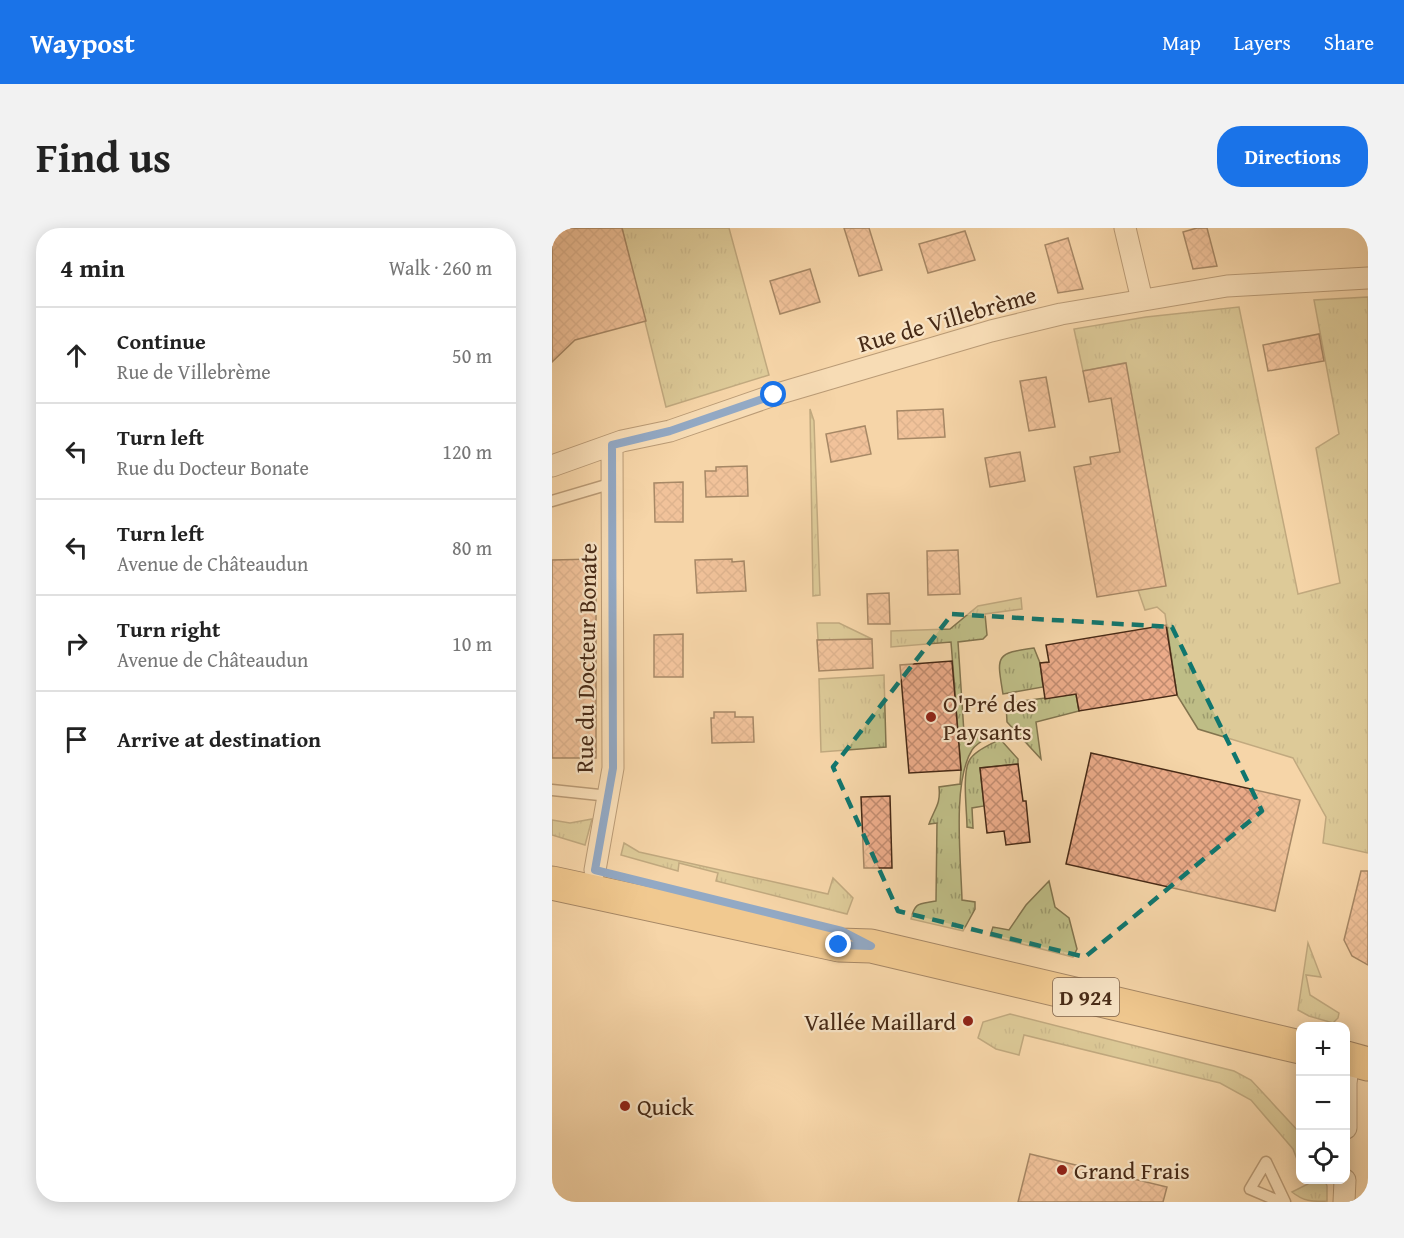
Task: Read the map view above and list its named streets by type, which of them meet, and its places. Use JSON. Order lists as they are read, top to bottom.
{
  "streets": {
    "main road": ["D 924"],
    "street": ["Rue de Villebrème", "Rue du Docteur Bonate"]
  },
  "crossings": [
    ["Rue de Villebrème", "Rue du Docteur Bonate"],
    ["Rue du Docteur Bonate", "D 924"]
  ],
  "places": [
    "O'Pré des Paysants",
    "Vallée Maillard",
    "Quick",
    "Grand Frais"
  ],
  "page": {
    "header": "Waypost",
    "nav": ["Map", "Layers", "Share"],
    "title": "Find us",
    "buttons": "Directions",
    "heading": ["4 min", "Walk · 260 m"],
    "list": [
      ["Continue", "Rue de Villebrème", "50 m"],
      ["Turn left", "Rue du Docteur Bonate", "120 m"],
      ["Turn left", "Avenue de Châteaudun", "80 m"],
      ["Turn right", "Avenue de Châteaudun", "10 m"],
      "Arrive at destination"
    ],
    "map_buttons": ["+", "−"]
  }
}
